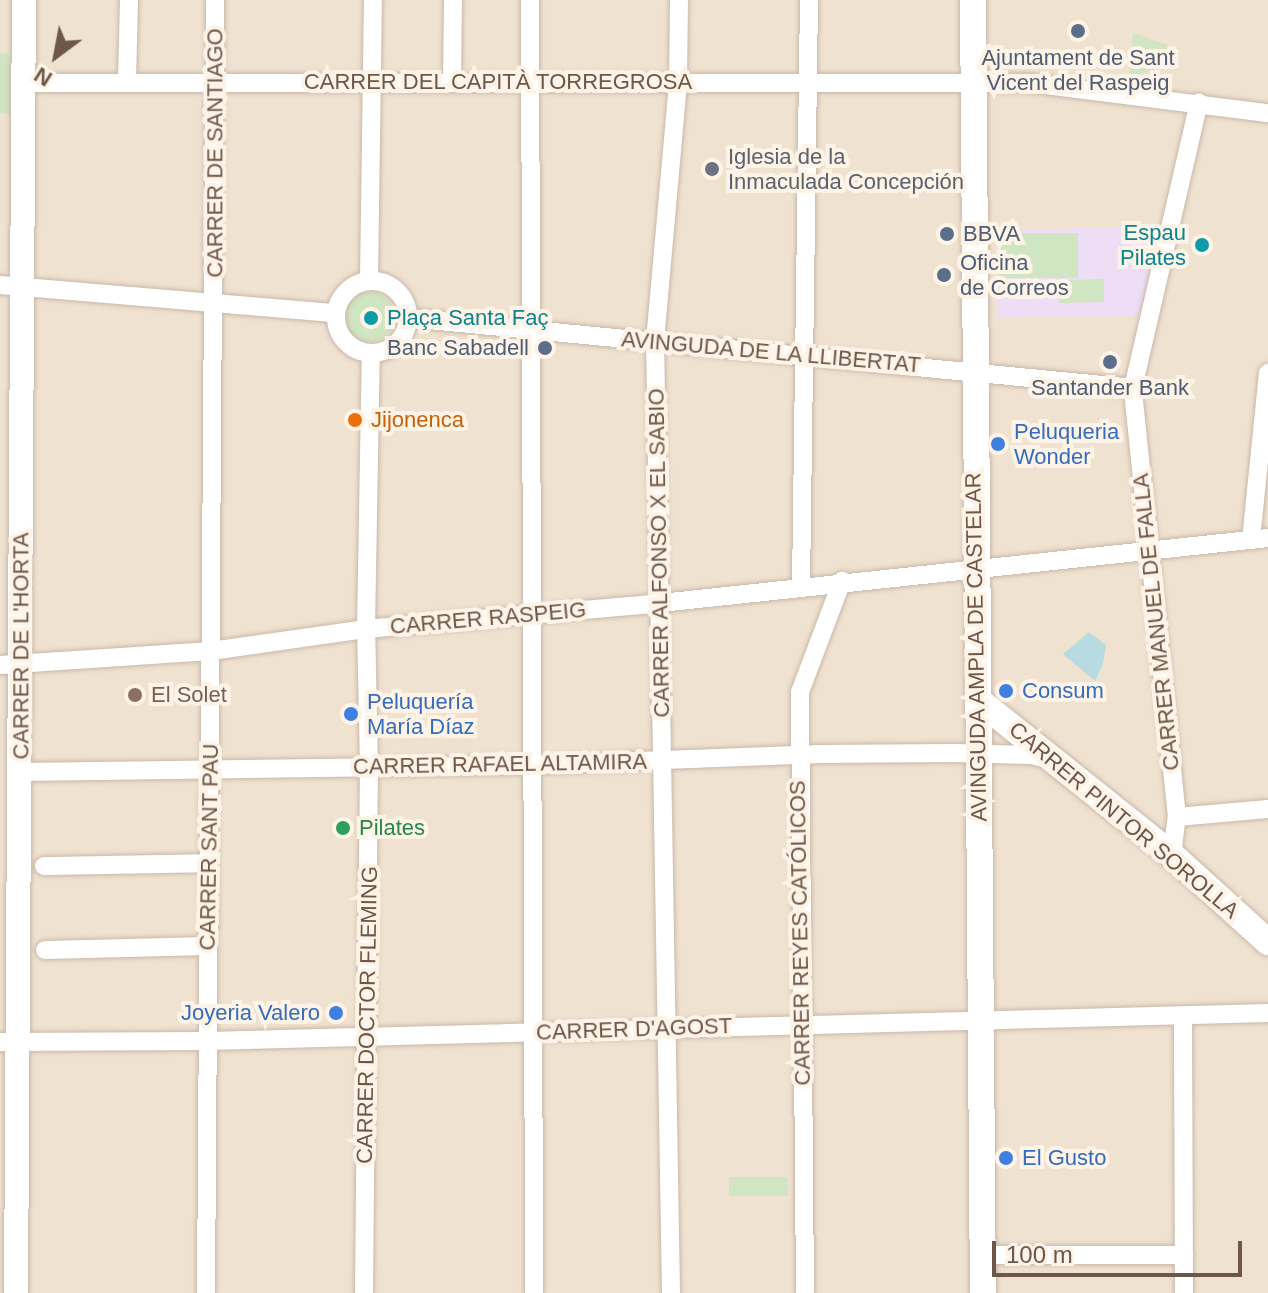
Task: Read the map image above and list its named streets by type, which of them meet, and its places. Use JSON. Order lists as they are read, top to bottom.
{
  "streets": {
    "main road": ["AVINGUDA AMPLA DE CASTELAR", "CARRER PINTOR SOROLLA"],
    "street": [
      "CARRER DEL CAPITÀ TORREGROSA",
      "CARRER DE SANTIAGO",
      "AVINGUDA DE LA LLIBERTAT",
      "CARRER ALFONSO X EL SABIO",
      "CARRER RASPEIG",
      "CARRER MANUEL DE FALLA",
      "CARRER DE L'HORTA",
      "CARRER RAFAEL ALTAMIRA",
      "CARRER SANT PAU",
      "CARRER REYES CATÓLICOS",
      "CARRER DOCTOR FLEMING",
      "CARRER D'AGOST"
    ]
  },
  "crossings": [
    ["CARRER DEL CAPITÀ TORREGROSA", "CARRER DE SANTIAGO"],
    ["CARRER DEL CAPITÀ TORREGROSA", "CARRER ALFONSO X EL SABIO"],
    ["CARRER DEL CAPITÀ TORREGROSA", "CARRER MANUEL DE FALLA"],
    ["CARRER DEL CAPITÀ TORREGROSA", "CARRER DE L'HORTA"],
    ["CARRER DEL CAPITÀ TORREGROSA", "AVINGUDA AMPLA DE CASTELAR"],
    ["CARRER DE SANTIAGO", "CARRER SANT PAU"],
    ["AVINGUDA DE LA LLIBERTAT", "CARRER ALFONSO X EL SABIO"],
    ["AVINGUDA DE LA LLIBERTAT", "CARRER MANUEL DE FALLA"],
    ["AVINGUDA DE LA LLIBERTAT", "AVINGUDA AMPLA DE CASTELAR"],
    ["AVINGUDA DE LA LLIBERTAT", "CARRER DOCTOR FLEMING"],
    ["CARRER ALFONSO X EL SABIO", "CARRER RASPEIG"],
    ["CARRER ALFONSO X EL SABIO", "CARRER RAFAEL ALTAMIRA"],
    ["CARRER ALFONSO X EL SABIO", "CARRER D'AGOST"],
    ["CARRER RASPEIG", "CARRER MANUEL DE FALLA"],
    ["CARRER RASPEIG", "CARRER DE L'HORTA"],
    ["CARRER RASPEIG", "AVINGUDA AMPLA DE CASTELAR"],
    ["CARRER RASPEIG", "CARRER SANT PAU"],
    ["CARRER RASPEIG", "CARRER REYES CATÓLICOS"],
    ["CARRER RASPEIG", "CARRER DOCTOR FLEMING"],
    ["CARRER MANUEL DE FALLA", "CARRER PINTOR SOROLLA"],
    ["CARRER DE L'HORTA", "CARRER RAFAEL ALTAMIRA"],
    ["CARRER DE L'HORTA", "CARRER D'AGOST"],
    ["AVINGUDA AMPLA DE CASTELAR", "CARRER RAFAEL ALTAMIRA"],
    ["AVINGUDA AMPLA DE CASTELAR", "CARRER PINTOR SOROLLA"],
    ["AVINGUDA AMPLA DE CASTELAR", "CARRER D'AGOST"],
    ["CARRER RAFAEL ALTAMIRA", "CARRER PINTOR SOROLLA"],
    ["CARRER RAFAEL ALTAMIRA", "CARRER SANT PAU"],
    ["CARRER RAFAEL ALTAMIRA", "CARRER REYES CATÓLICOS"],
    ["CARRER RAFAEL ALTAMIRA", "CARRER DOCTOR FLEMING"],
    ["CARRER SANT PAU", "CARRER D'AGOST"],
    ["CARRER REYES CATÓLICOS", "CARRER D'AGOST"],
    ["CARRER DOCTOR FLEMING", "CARRER D'AGOST"]
  ],
  "places": [
    "Ajuntament de Sant Vicent del Raspeig",
    "Iglesia de la Inmaculada Concepción",
    "BBVA",
    "Espau Pilates",
    "Oficina de Correos",
    "Plaça Santa Faç",
    "Banc Sabadell",
    "Santander Bank",
    "Jijonenca",
    "Peluqueria Wonder",
    "Consum",
    "El Solet",
    "Peluquería María Díaz",
    "Pilates",
    "Joyeria Valero",
    "El Gusto"
  ],
  "scale_bar": "100 m",
  "north": "bottom left"
}
